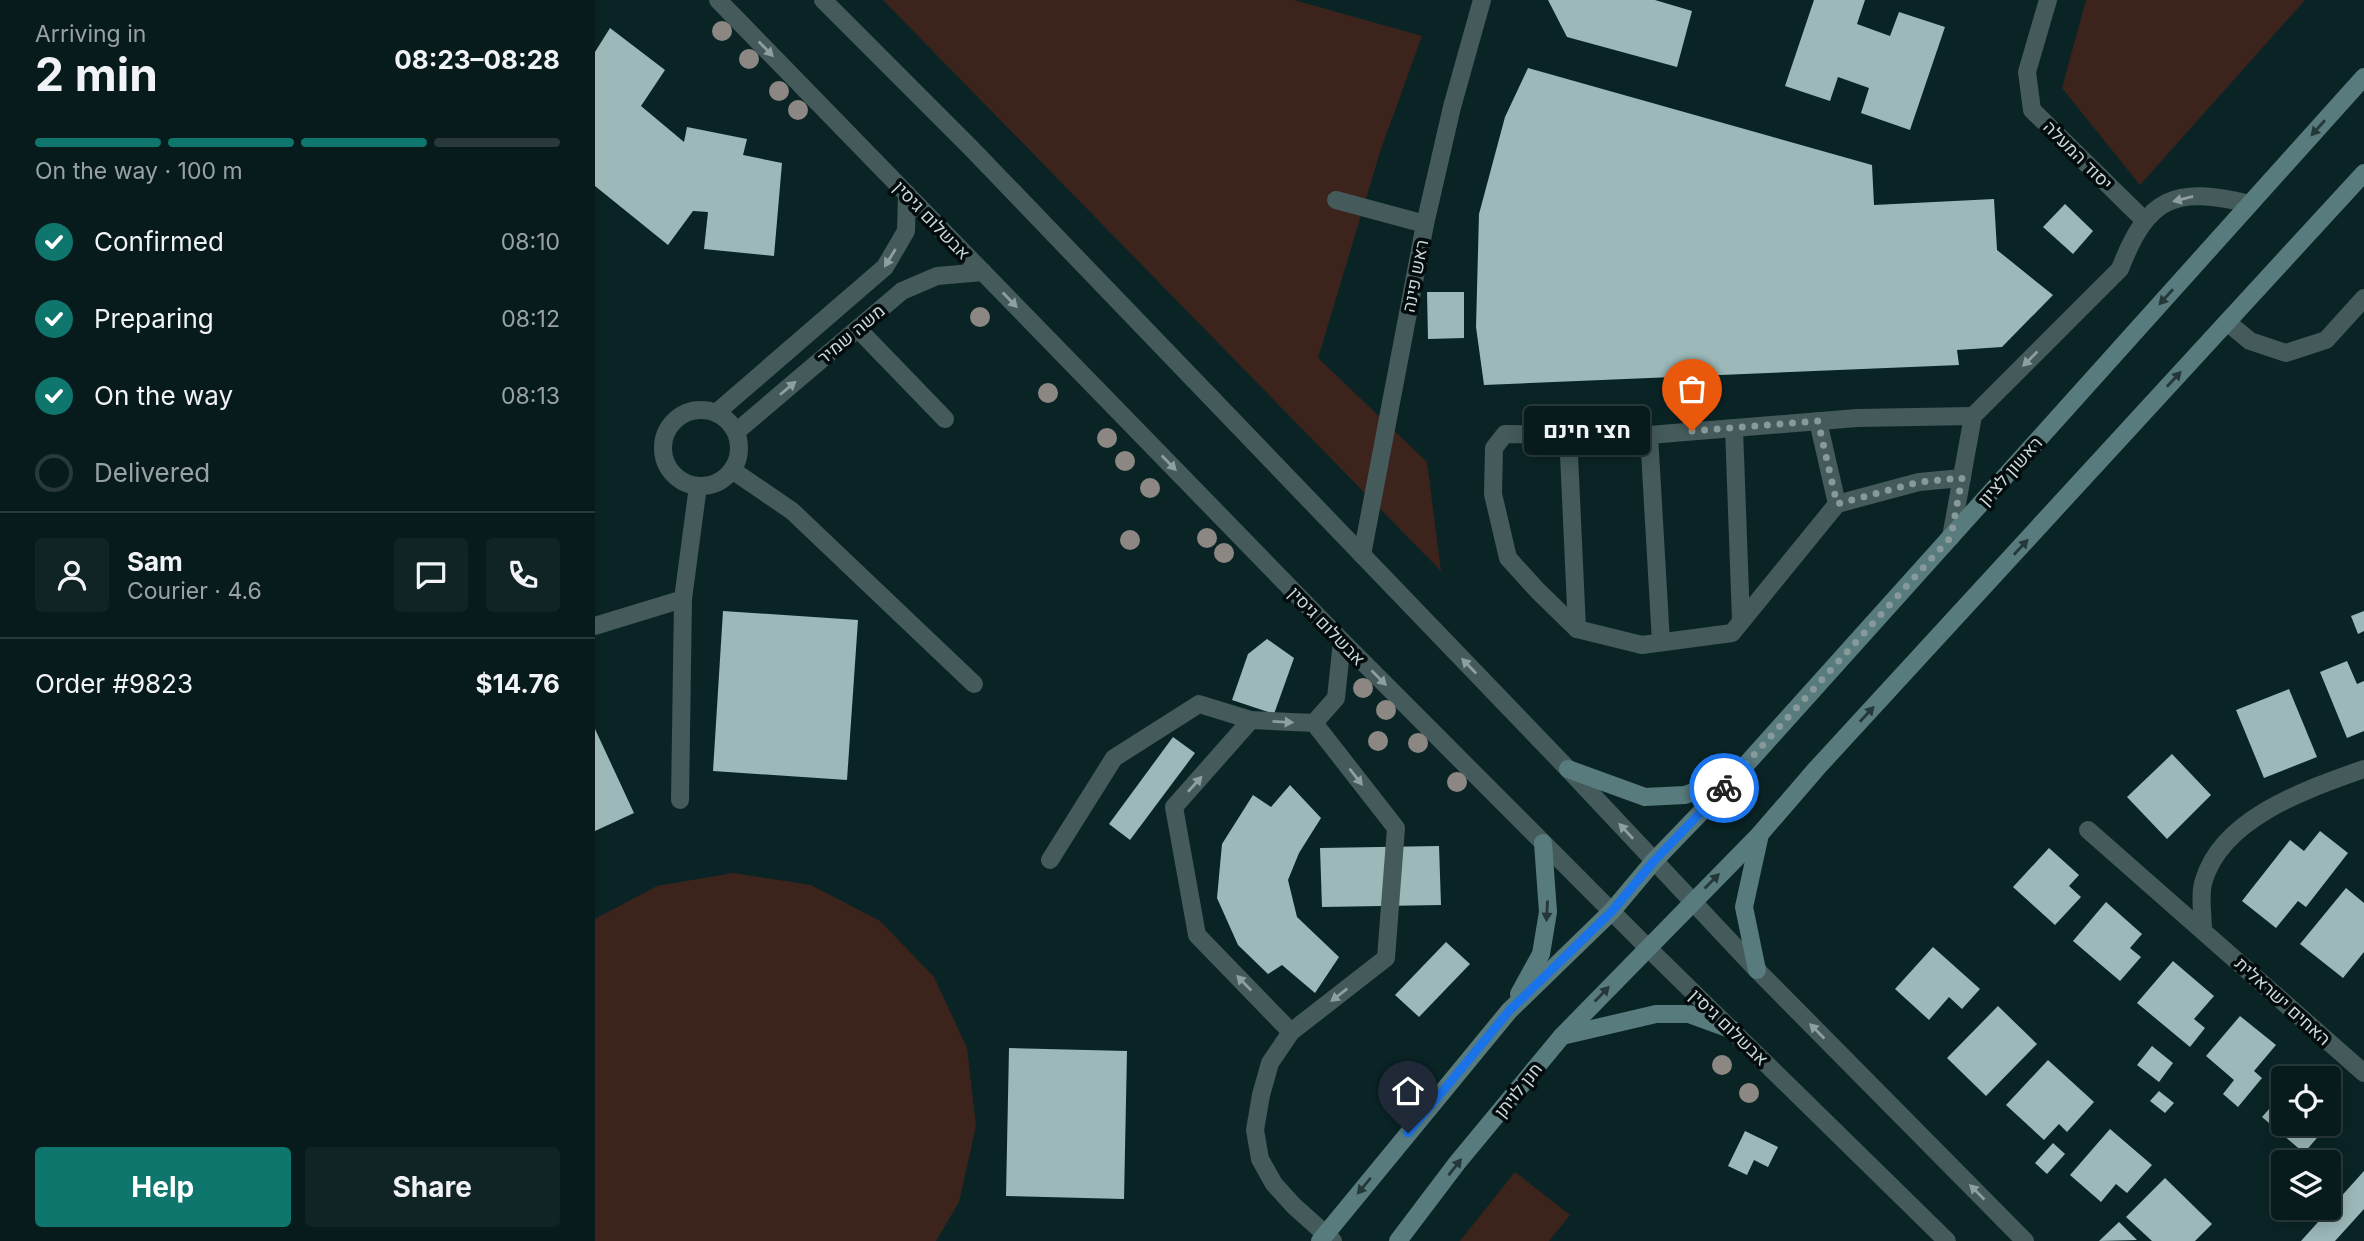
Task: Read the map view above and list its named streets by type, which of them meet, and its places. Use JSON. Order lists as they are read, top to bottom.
{
  "streets": {
    "main road": ["ראשון לציון", "חנן לויתן"],
    "street": [
      "יסוד המעלה",
      "אבשלום גיסין",
      "ראש פינה",
      "משה שמיר",
      "האחים ישראלית"
    ]
  },
  "crossings": [
    ["אבשלום גיסין", "משה שמיר"],
    ["אבשלום גיסין", "חנן לויתן"]
  ],
  "places": ["חצי חינם"],
  "page": {
    "heading": ["2 min", "Arriving in", "08:23–08:28"],
    "panel": [
      "Sam",
      "Courier · 4.6",
      "Order #9823",
      "$14.76"
    ],
    "bar": "On the way · 100 m",
    "list": [
      ["Confirmed", "08:10"],
      ["Preparing", "08:12"],
      ["On the way", "08:13"],
      "Delivered"
    ],
    "bubble": "חצי חינם",
    "buttons": ["Help", "Share"]
  }
}
